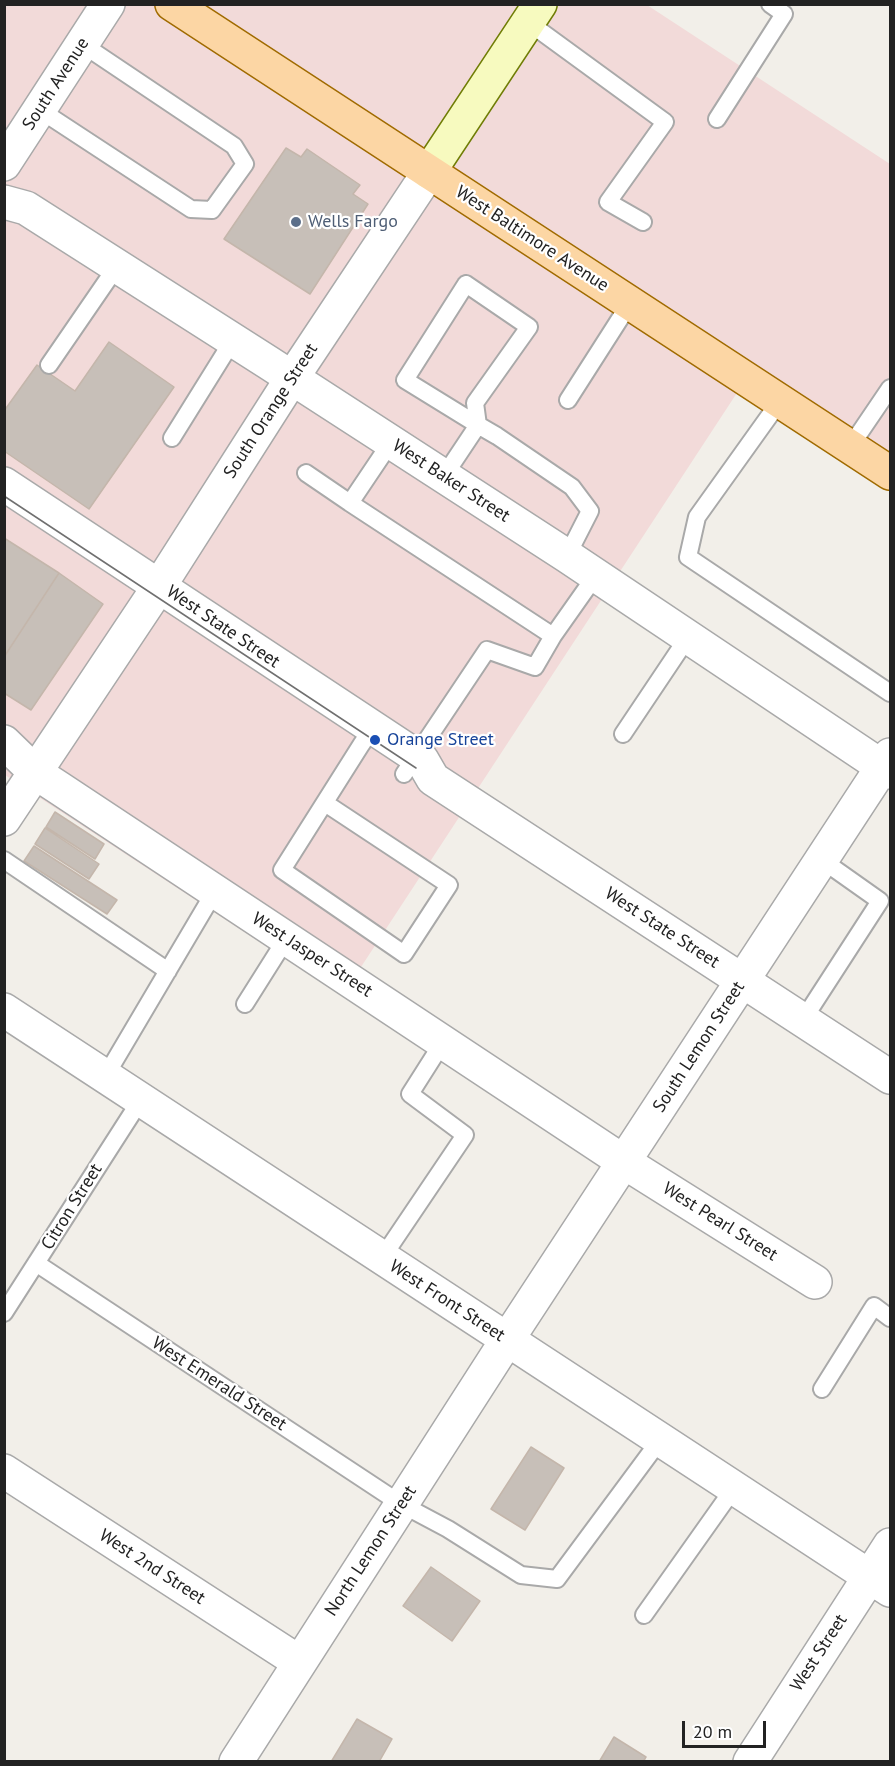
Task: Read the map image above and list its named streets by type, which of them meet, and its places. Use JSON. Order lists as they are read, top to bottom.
{
  "streets": {
    "main road": ["West Baltimore Avenue", "South Orange Street"],
    "street": [
      "South Avenue",
      "West Baker Street",
      "West State Street",
      "West Jasper Street",
      "South Lemon Street",
      "West Pearl Street",
      "West Front Street",
      "North Lemon Street",
      "West 2nd Street",
      "West Street"
    ],
    "lane": ["Citron Street", "West Emerald Street"]
  },
  "crossings": [
    ["West Baltimore Avenue", "South Orange Street"],
    ["South Orange Street", "West Baker Street"],
    ["South Orange Street", "West State Street"],
    ["South Orange Street", "West Jasper Street"],
    ["West Baker Street", "South Lemon Street"],
    ["West State Street", "South Lemon Street"],
    ["West Jasper Street", "South Lemon Street"],
    ["West Jasper Street", "West Pearl Street"],
    ["South Lemon Street", "West Pearl Street"],
    ["South Lemon Street", "West Front Street"],
    ["South Lemon Street", "North Lemon Street"],
    ["Citron Street", "West Front Street"],
    ["Citron Street", "West Emerald Street"],
    ["West Front Street", "West Emerald Street"],
    ["West Front Street", "North Lemon Street"],
    ["West Front Street", "West Street"],
    ["West Emerald Street", "North Lemon Street"],
    ["North Lemon Street", "West 2nd Street"]
  ],
  "places": ["Wells Fargo", "Orange Street"],
  "scale_bar": "20 m"
}
